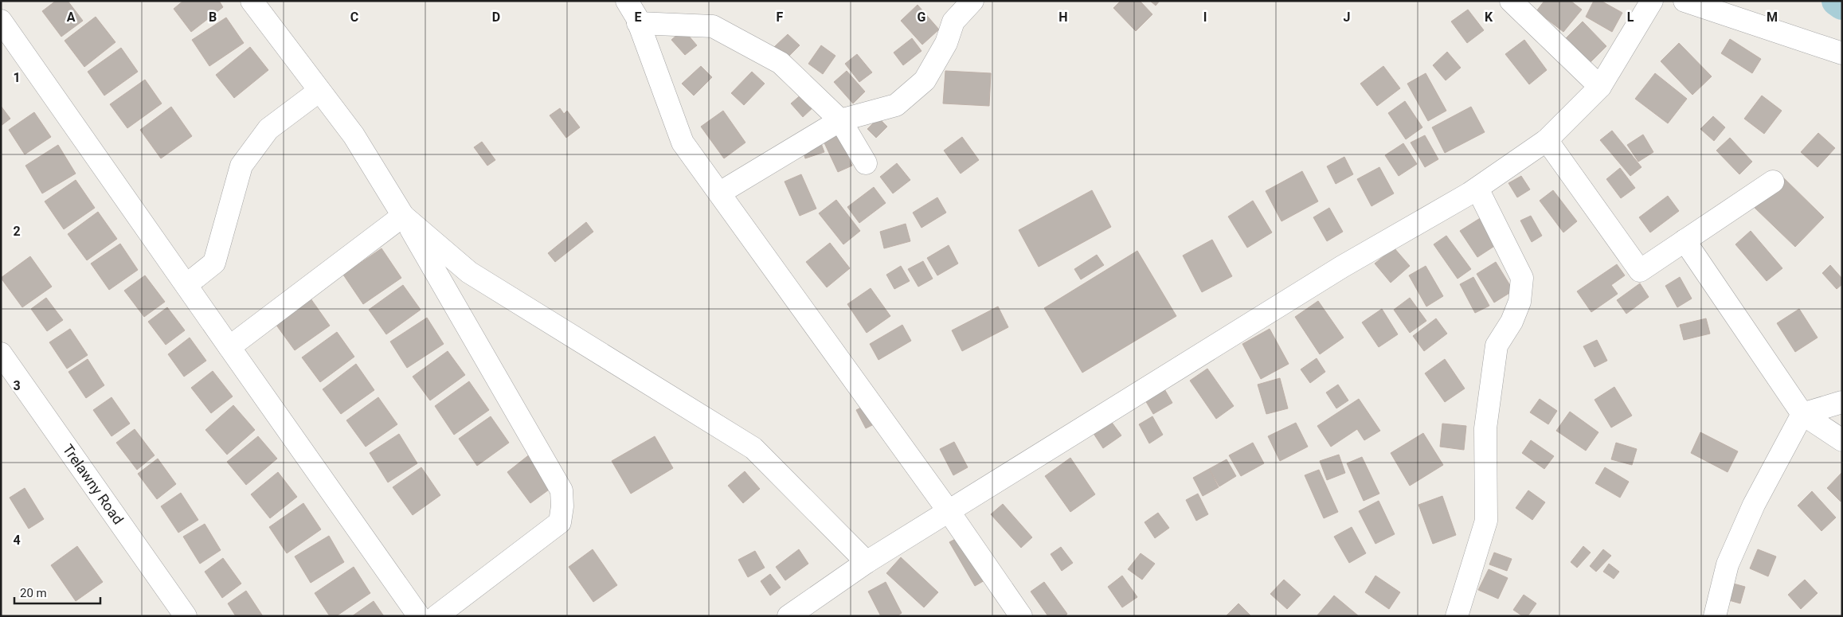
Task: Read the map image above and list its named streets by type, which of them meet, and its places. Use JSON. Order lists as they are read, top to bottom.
{
  "streets": {
    "street": ["Trelawny Road"]
  },
  "scale_bar": "20 m",
  "grid": {
    "columns": [
      "A",
      "B",
      "C",
      "D",
      "E",
      "F",
      "G",
      "H",
      "I",
      "J",
      "K",
      "L",
      "M"
    ],
    "rows": [
      "1",
      "2",
      "3",
      "4"
    ]
  }
}
